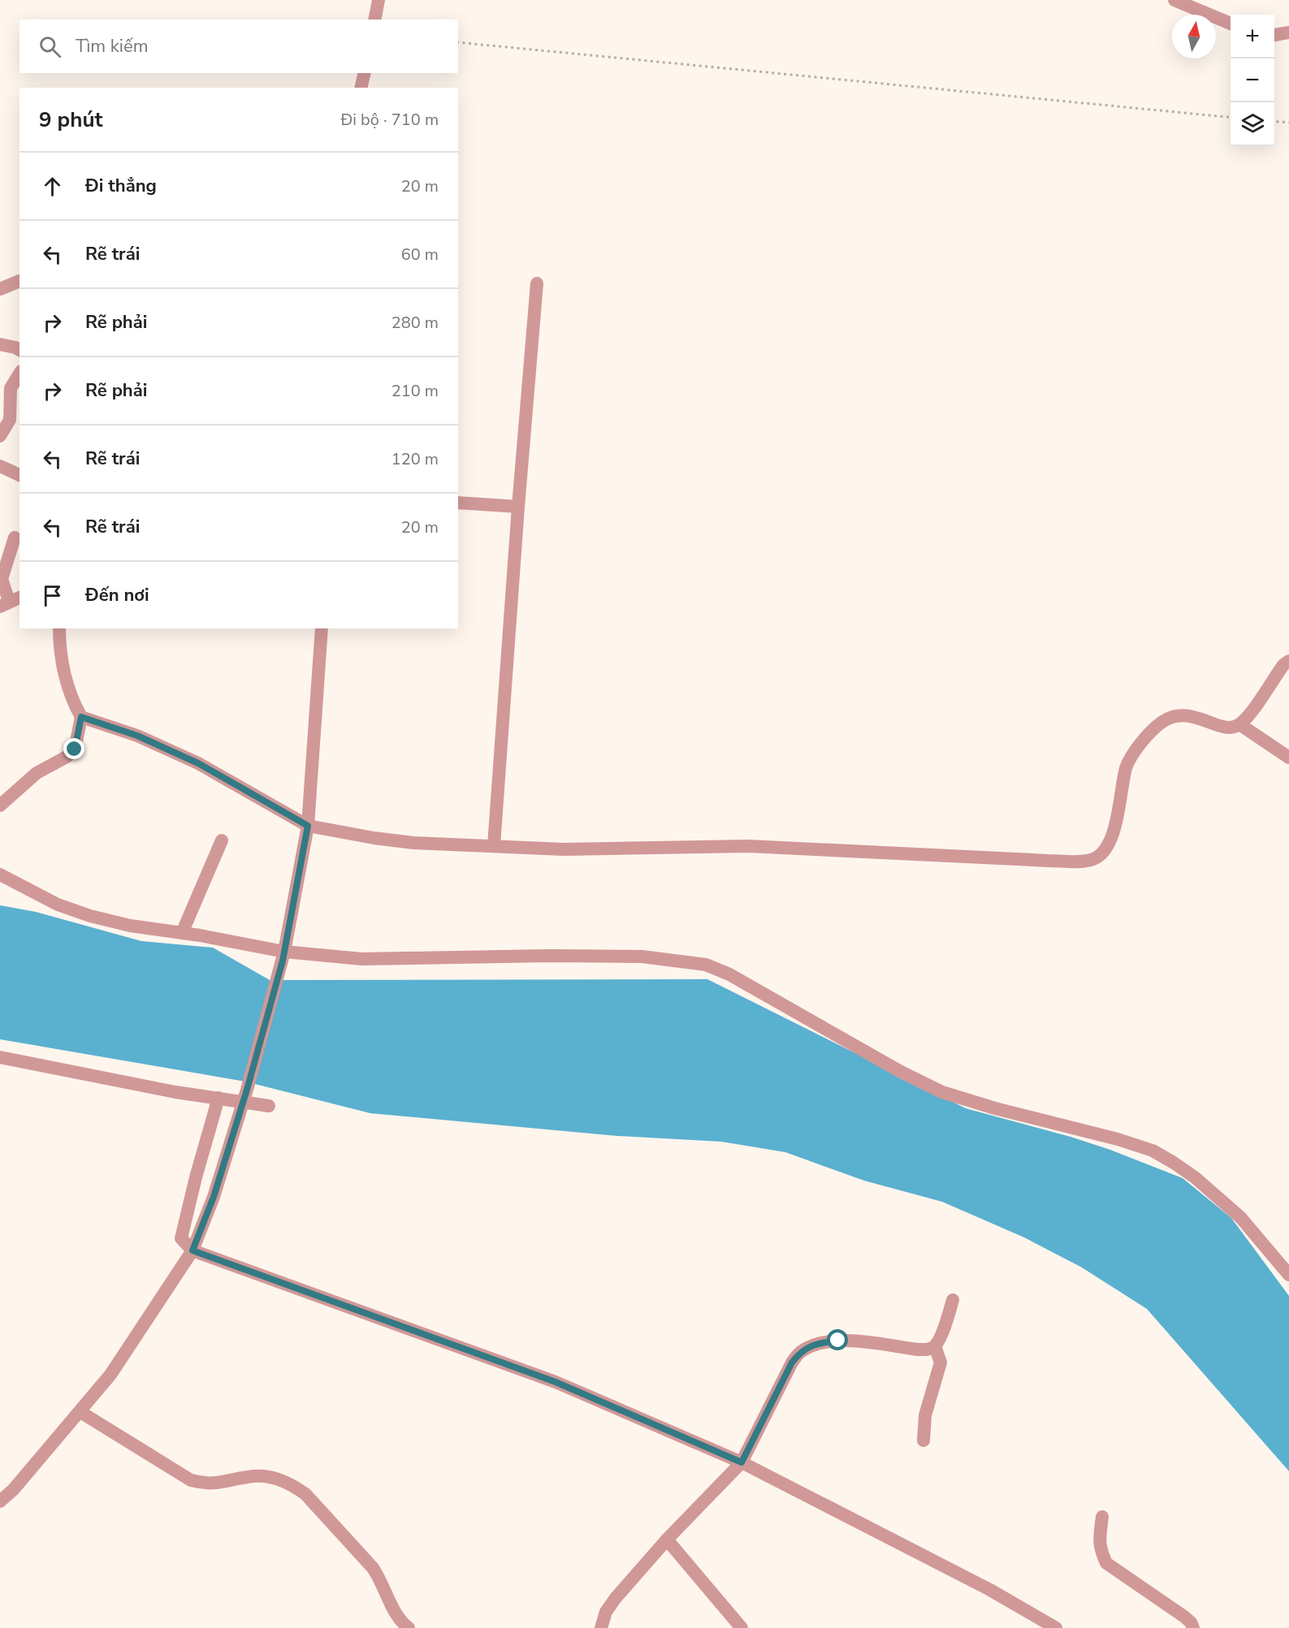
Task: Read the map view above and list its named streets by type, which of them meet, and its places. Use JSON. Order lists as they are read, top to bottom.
{
  "north": "top",
  "page": {
    "map_buttons": ["+", "−"],
    "search": "Tìm kiếm",
    "heading": ["9 phút", "Đi bộ · 710 m"],
    "list": [
      ["Đi thẳng", "20 m"],
      ["Rẽ trái", "60 m"],
      ["Rẽ phải", "280 m"],
      ["Rẽ phải", "210 m"],
      ["Rẽ trái", "120 m"],
      ["Rẽ trái", "20 m"],
      "Đến nơi"
    ]
  }
}
